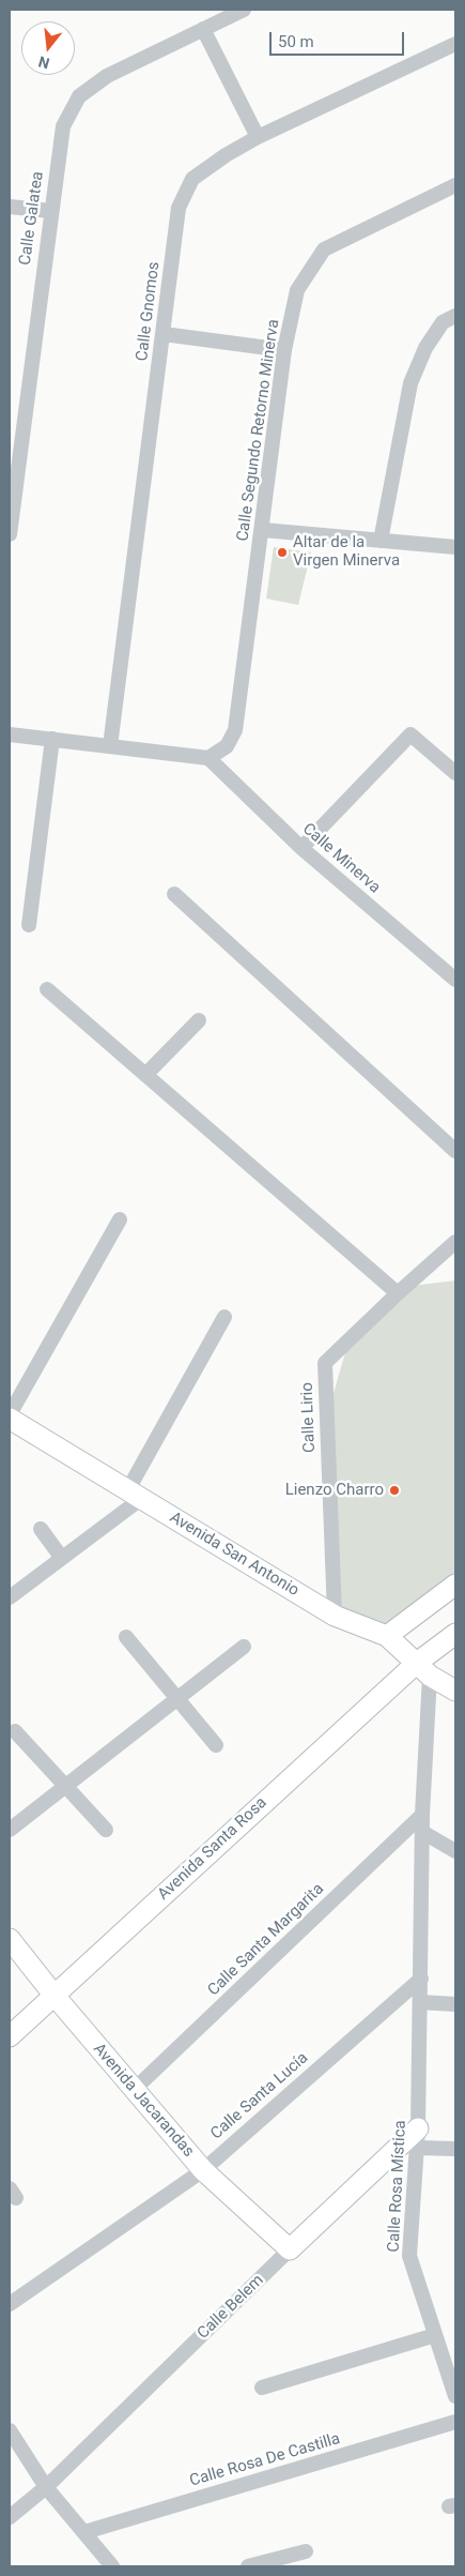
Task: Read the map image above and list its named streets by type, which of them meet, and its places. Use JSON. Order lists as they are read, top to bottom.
{
  "streets": {
    "street": [
      "Calle Galatea",
      "Calle Gnomos",
      "Calle Segundo Retorno Minerva",
      "Calle Minerva",
      "Calle Lirio",
      "Avenida San Antonio",
      "Avenida Santa Rosa",
      "Calle Santa Margarita",
      "Calle Santa Lucía",
      "Avenida Jacarandas",
      "Calle Rosa Mística",
      "Calle Belem",
      "Calle Rosa De Castilla"
    ]
  },
  "crossings": [
    ["Calle Segundo Retorno Minerva", "Calle Minerva"],
    ["Calle Lirio", "Avenida San Antonio"],
    ["Avenida San Antonio", "Avenida Santa Rosa"],
    ["Avenida San Antonio", "Calle Rosa Mística"],
    ["Avenida Santa Rosa", "Avenida Jacarandas"],
    ["Avenida Santa Rosa", "Calle Rosa Mística"],
    ["Calle Santa Margarita", "Avenida Jacarandas"],
    ["Calle Santa Margarita", "Calle Rosa Mística"],
    ["Calle Santa Lucía", "Avenida Jacarandas"],
    ["Calle Santa Lucía", "Calle Rosa Mística"],
    ["Avenida Jacarandas", "Calle Belem"],
    ["Calle Rosa Mística", "Calle Belem"]
  ],
  "places": ["Altar de la Virgen Minerva", "Lienzo Charro"],
  "scale_bar": "50 m",
  "north": "bottom"
}
